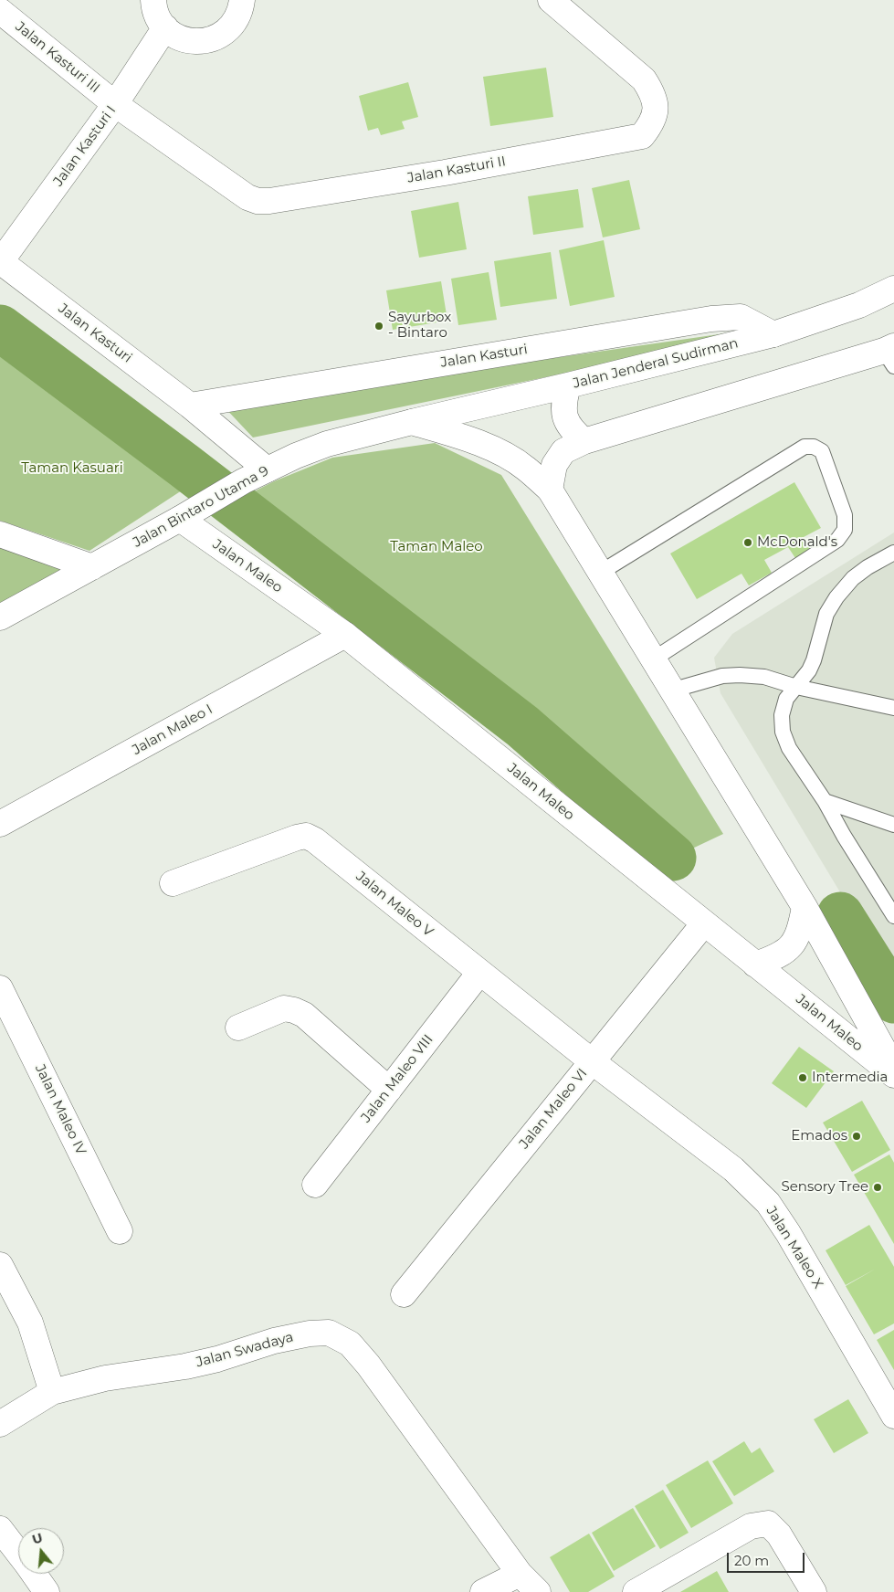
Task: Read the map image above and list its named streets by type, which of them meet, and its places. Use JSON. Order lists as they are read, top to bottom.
{
  "streets": {
    "street": [
      "Jalan Kasturi III",
      "Jalan Kasturi I",
      "Jalan Kasturi II",
      "Jalan Kasturi",
      "Jalan Jenderal Sudirman",
      "Jalan Bintaro Utama 9",
      "Jalan Maleo",
      "Jalan Maleo I",
      "Jalan Maleo V",
      "Jalan Maleo VIII",
      "Jalan Maleo VI",
      "Jalan Maleo IV",
      "Jalan Maleo X",
      "Jalan Swadaya"
    ]
  },
  "crossings": [
    ["Jalan Kasturi III", "Jalan Kasturi I"],
    ["Jalan Kasturi III", "Jalan Kasturi II"],
    ["Jalan Kasturi I", "Jalan Kasturi II"],
    ["Jalan Kasturi I", "Jalan Kasturi"],
    ["Jalan Kasturi", "Jalan Jenderal Sudirman"],
    ["Jalan Kasturi", "Jalan Bintaro Utama 9"],
    ["Jalan Jenderal Sudirman", "Jalan Bintaro Utama 9"],
    ["Jalan Jenderal Sudirman", "Jalan Maleo"],
    ["Jalan Bintaro Utama 9", "Jalan Maleo"],
    ["Jalan Maleo", "Jalan Maleo I"],
    ["Jalan Maleo", "Jalan Maleo VI"],
    ["Jalan Maleo V", "Jalan Maleo VIII"],
    ["Jalan Maleo V", "Jalan Maleo VI"],
    ["Jalan Maleo V", "Jalan Maleo X"],
    ["Jalan Maleo VI", "Jalan Maleo X"]
  ],
  "parks": ["Taman Kasuari", "Taman Maleo"],
  "places": [
    "Sayurbox - Bintaro",
    "McDonald's",
    "Intermedia",
    "Emados",
    "Sensory Tree"
  ],
  "scale_bar": "20 m",
  "north": "top"
}
